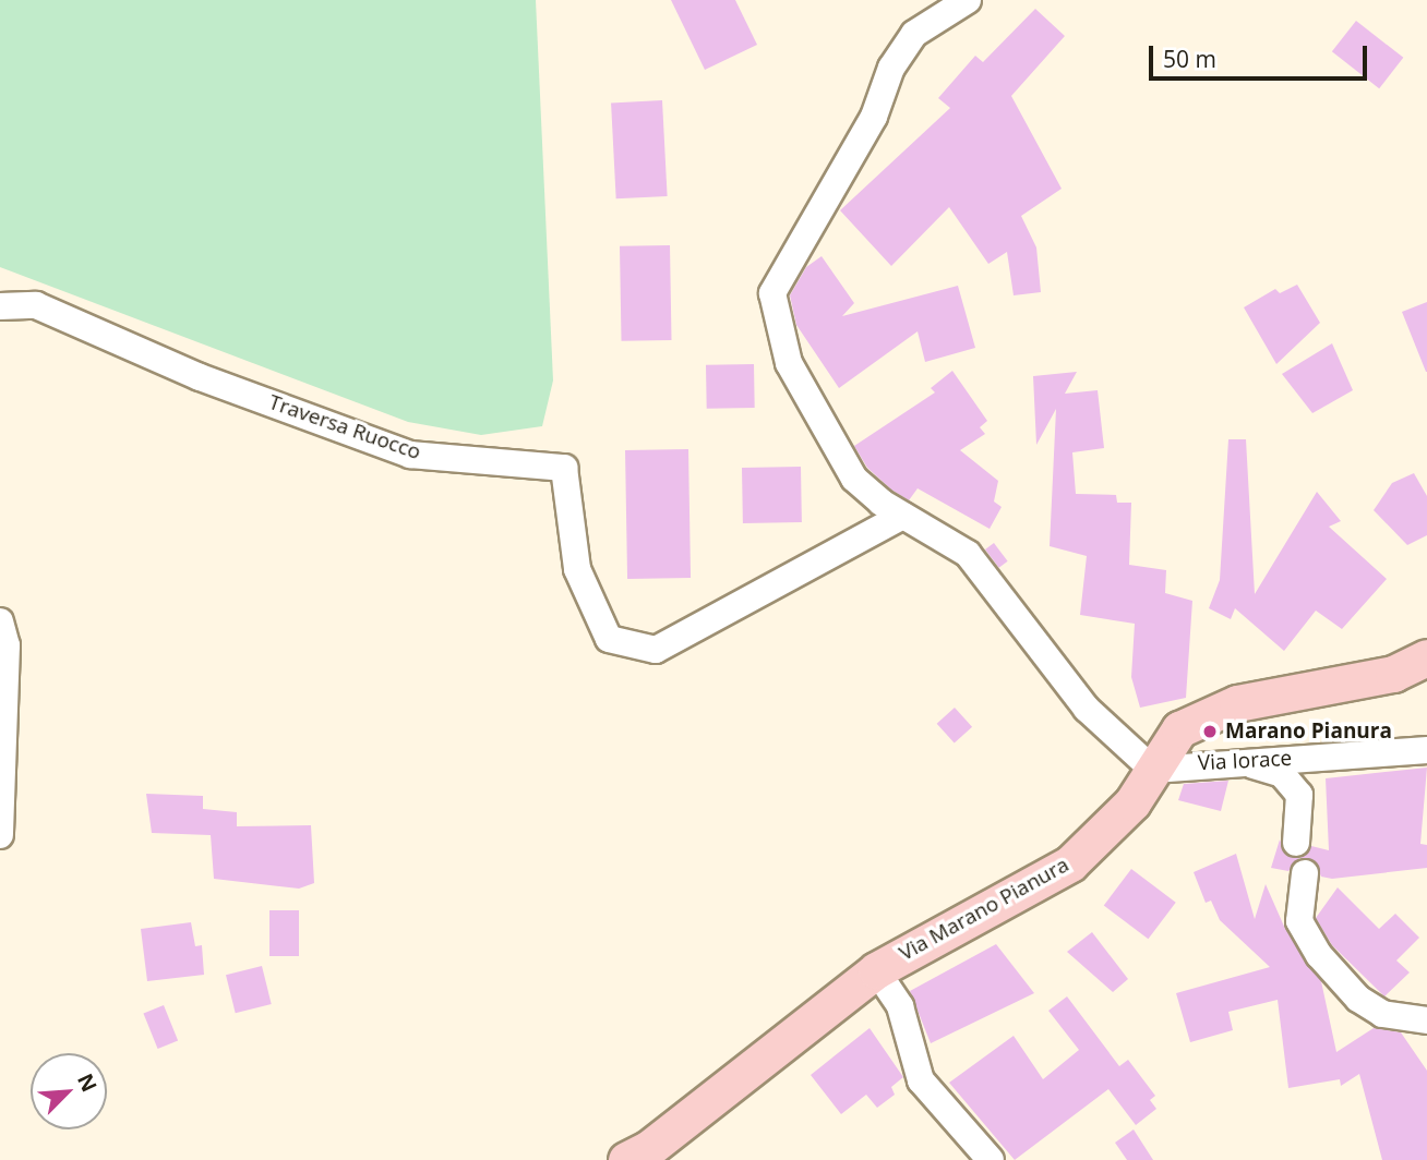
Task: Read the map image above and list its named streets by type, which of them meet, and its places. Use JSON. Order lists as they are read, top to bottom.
{
  "streets": {
    "street": ["Traversa Ruocco", "Via Iorace", "Via Marano Pianura"]
  },
  "crossings": [
    ["Via Iorace", "Via Marano Pianura"]
  ],
  "places": ["Marano Pianura"],
  "scale_bar": "50 m",
  "north": "top right"
}
